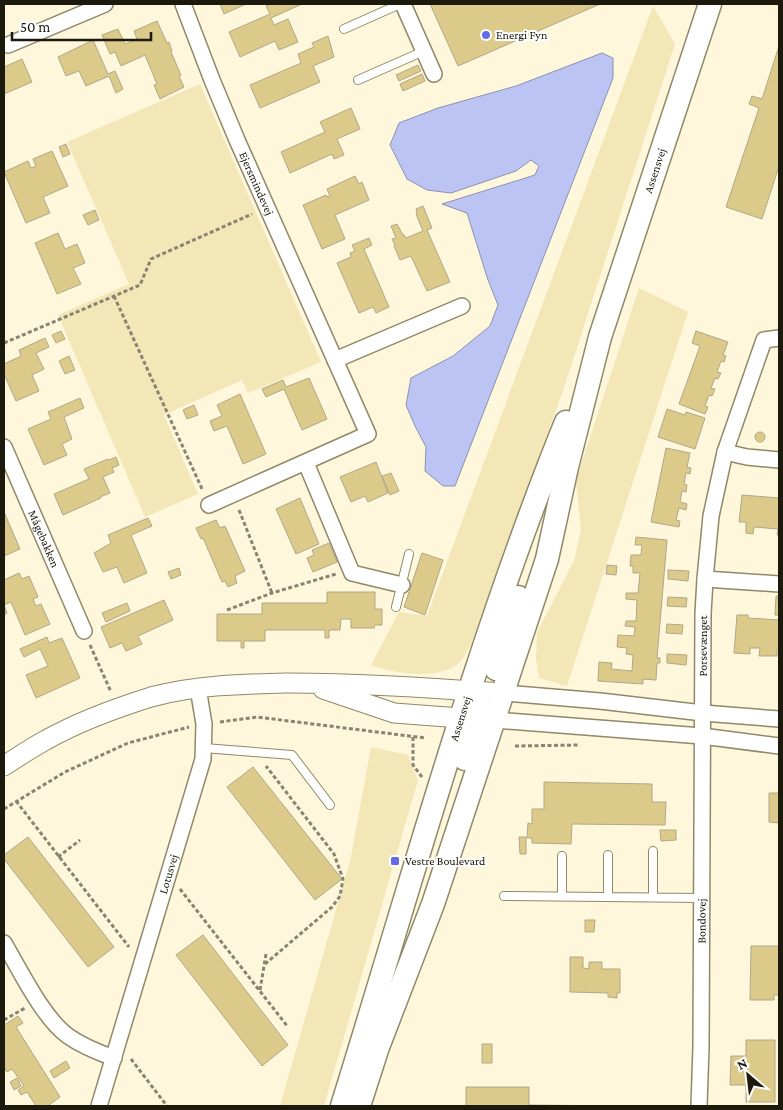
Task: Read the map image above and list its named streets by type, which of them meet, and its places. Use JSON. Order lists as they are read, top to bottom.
{
  "streets": {
    "main road": ["Assensvej"],
    "street": [
      "Ejersmindevej",
      "Mågebakken",
      "Porsevænget",
      "Lotusvej",
      "Bondovej"
    ]
  },
  "places": {
    "other": ["Energi Fyn"],
    "transit": ["Vestre Boulevard"]
  },
  "scale_bar": "50 m",
  "north": "top left"
}
